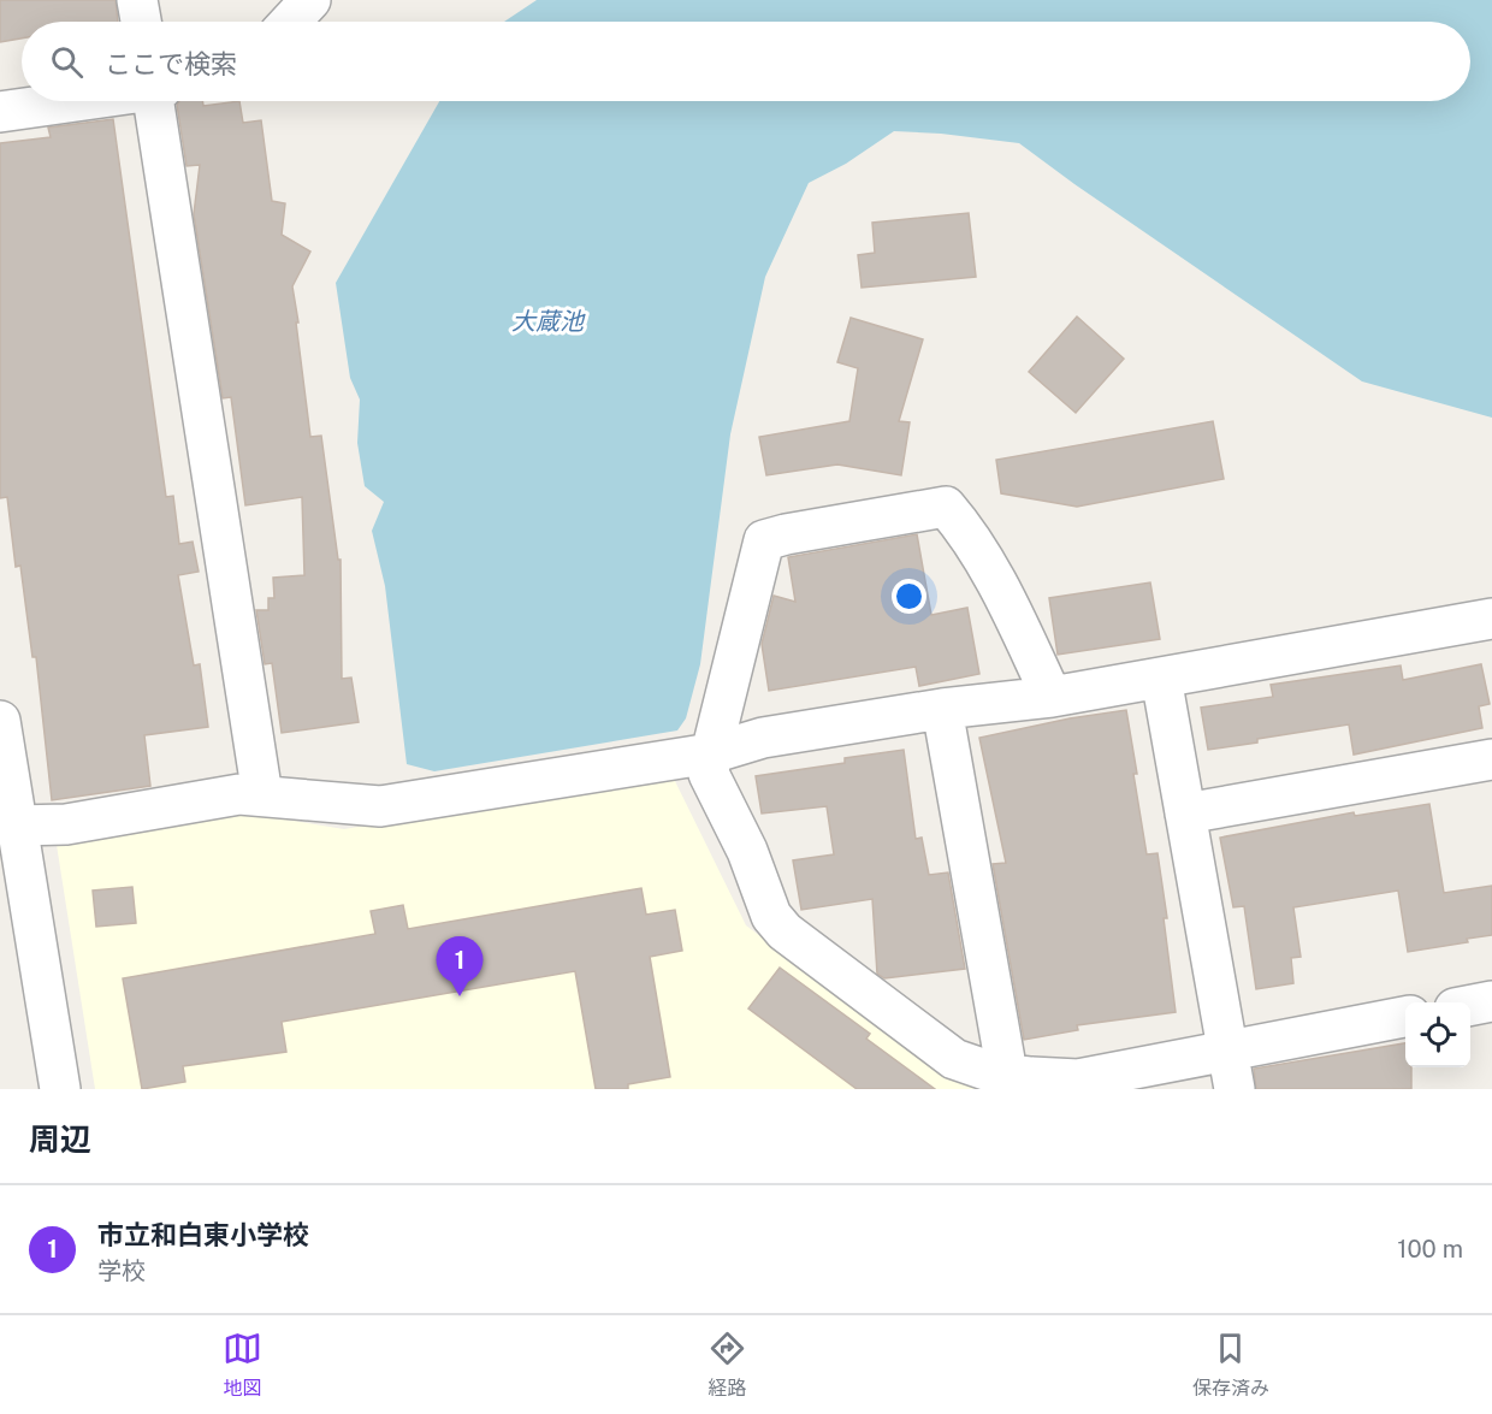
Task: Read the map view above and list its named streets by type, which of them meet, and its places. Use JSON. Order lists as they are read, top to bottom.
{
  "water": ["大蔵池"],
  "page": {
    "search": "ここで検索",
    "pins": "1",
    "heading": "周辺",
    "list": [
      {
        "mark": "1",
        "name": "市立和白東小学校",
        "note": "学校",
        "value": "100 m"
      }
    ],
    "nav": ["地図", "経路", "保存済み"]
  }
}
